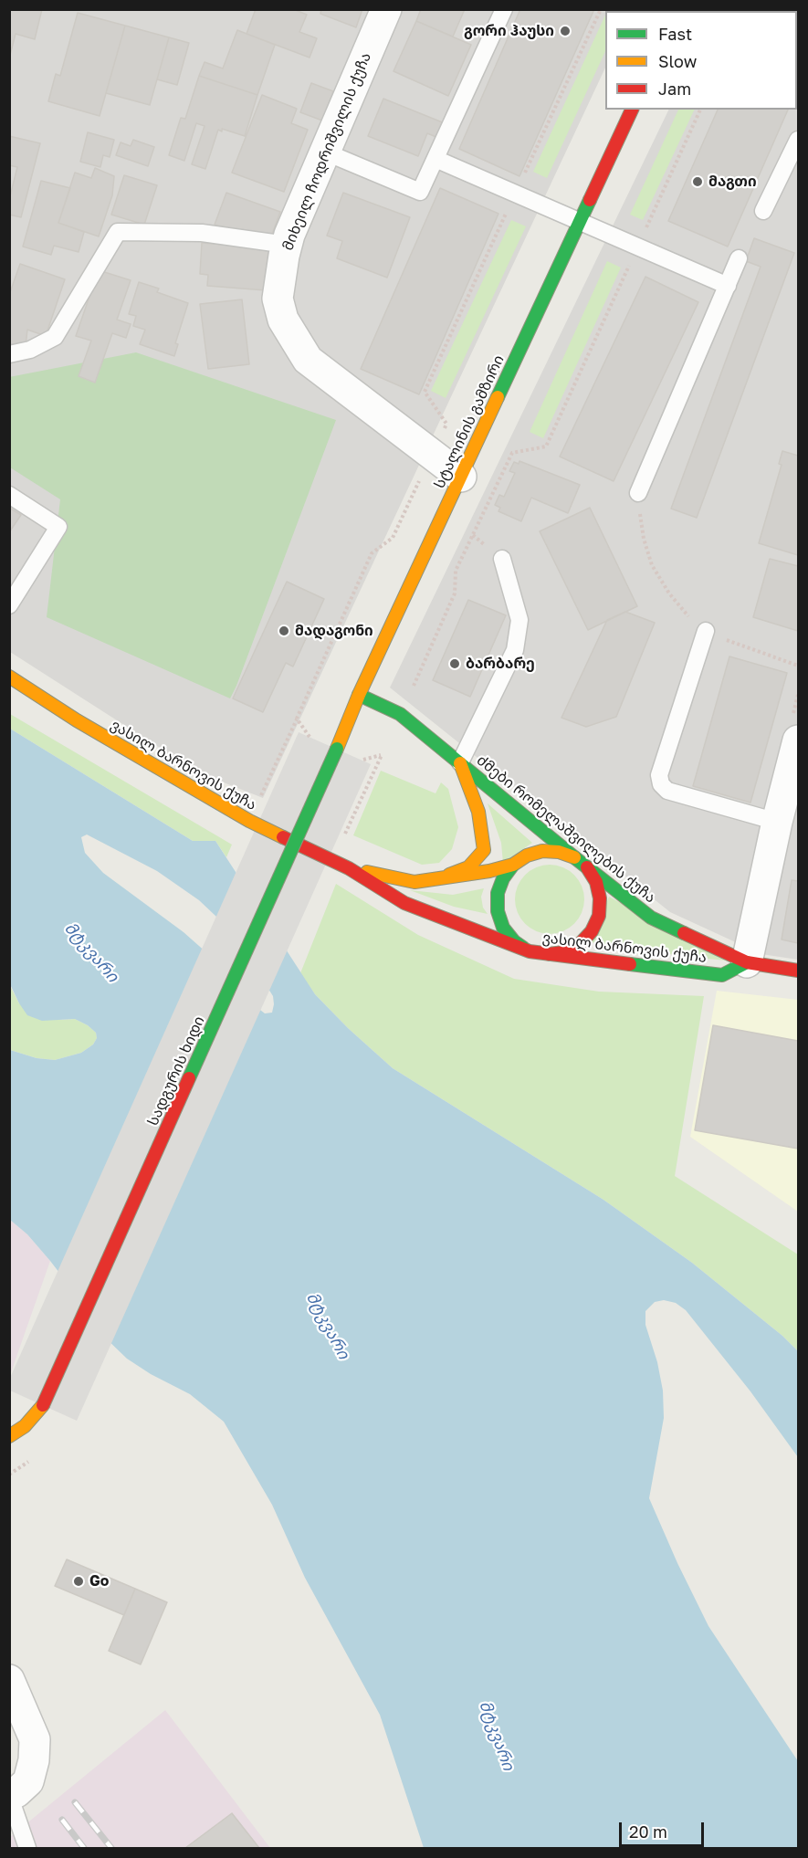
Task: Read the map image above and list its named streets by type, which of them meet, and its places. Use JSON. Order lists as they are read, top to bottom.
{
  "streets": {
    "street": [
      "მიხეილ ჩოდრიშვილის ქუჩა",
      "სტალინის გამზირი",
      "ვასილ ბარნოვის ქუჩა",
      "ძმები რომელაშვილების ქუჩა",
      "სადგურის ხიდი"
    ]
  },
  "crossings": [
    ["მიხეილ ჩოდრიშვილის ქუჩა", "სტალინის გამზირი"],
    ["სტალინის გამზირი", "ძმები რომელაშვილების ქუჩა"],
    ["სტალინის გამზირი", "სადგურის ხიდი"],
    ["ვასილ ბარნოვის ქუჩა", "ძმები რომელაშვილების ქუჩა"]
  ],
  "water": ["მტკვარი"],
  "places": [
    "გორი ჰაუსი",
    "მაგთი",
    "მადაგონი",
    "ბარბარე",
    "Go"
  ],
  "legend": ["Fast", "Slow", "Jam"],
  "scale_bar": "20 m"
}
